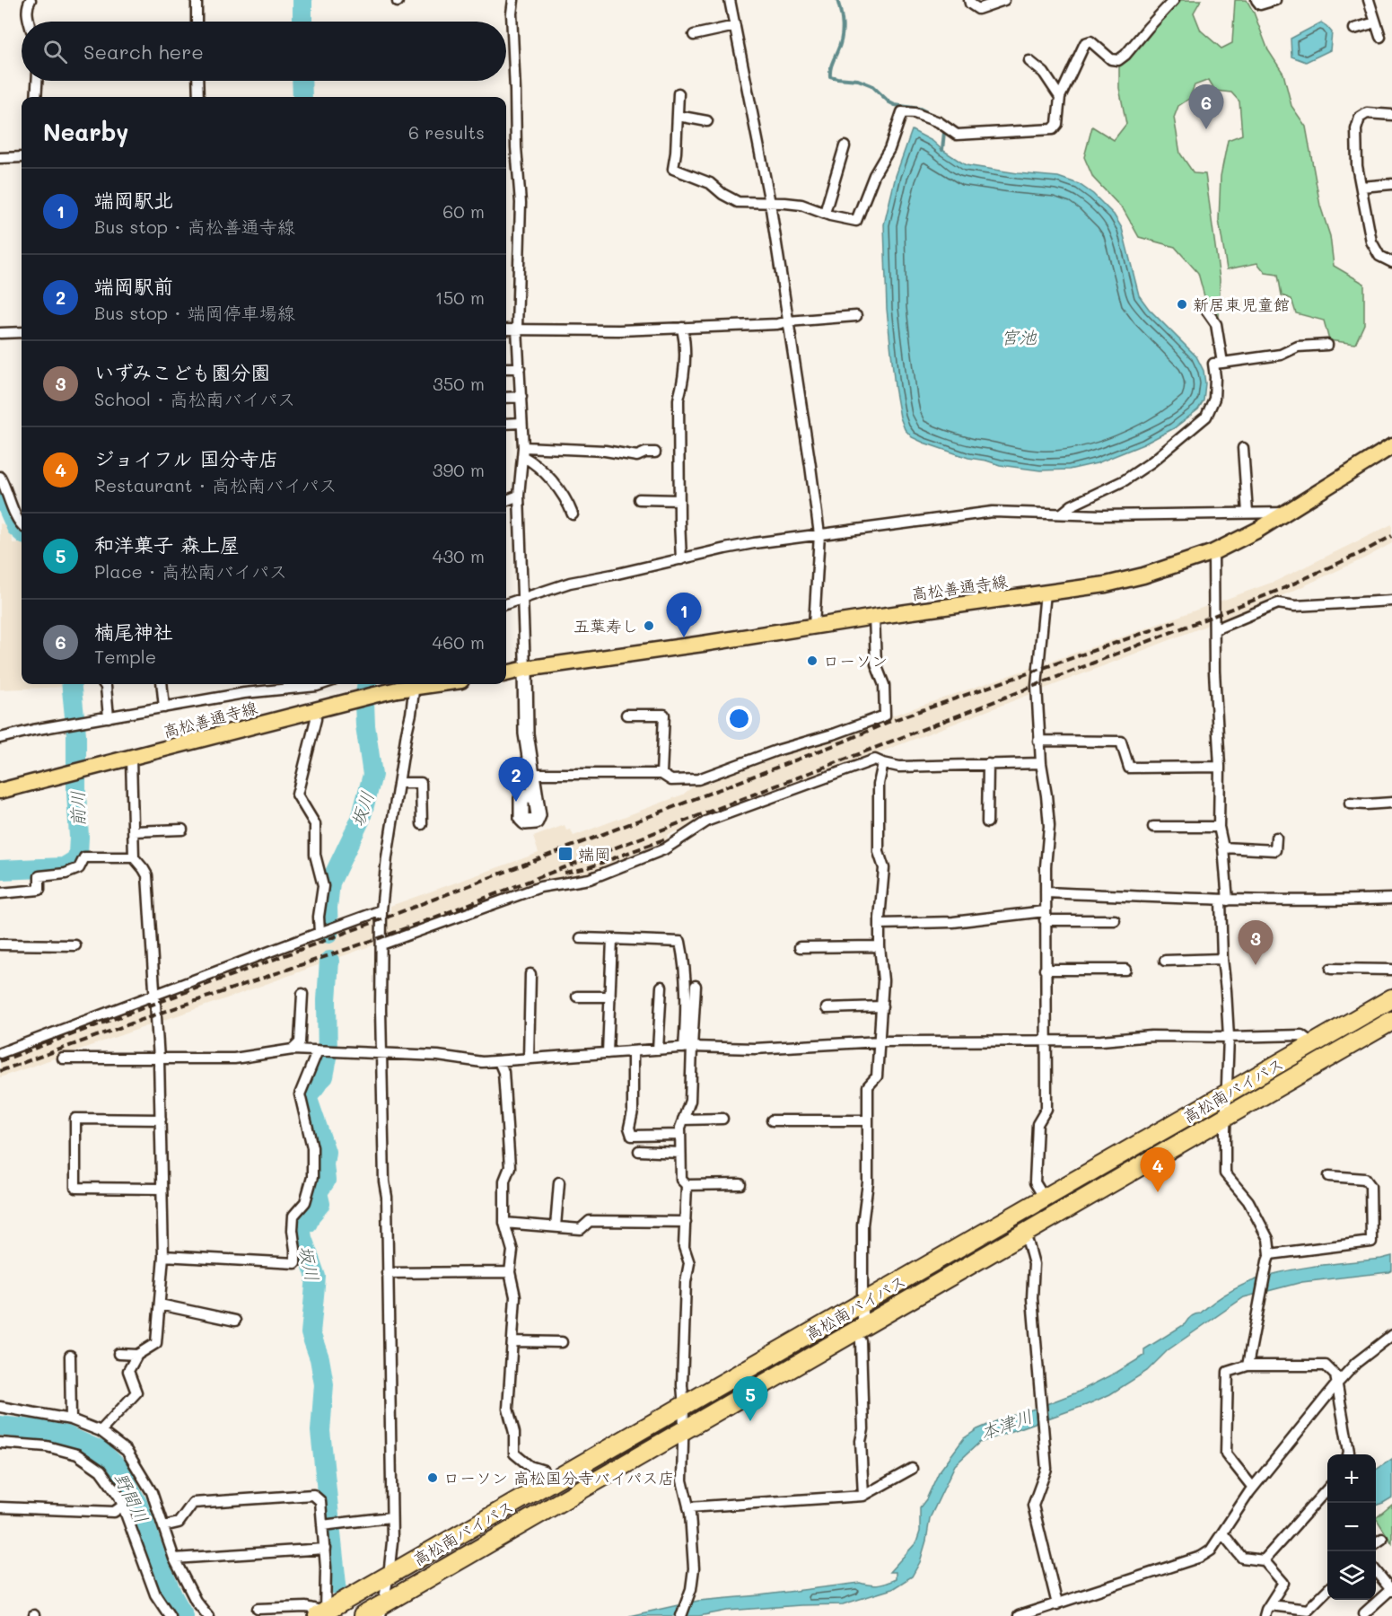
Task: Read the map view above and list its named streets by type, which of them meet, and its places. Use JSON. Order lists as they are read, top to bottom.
{
  "streets": {
    "highway": ["高松南バイパス"],
    "main road": ["高松善通寺線"]
  },
  "water": [
    "宮池",
    "前川",
    "坂川",
    "本津川",
    "野間川"
  ],
  "places": {
    "other": [
      "新居東児童館",
      "五葉寿し",
      "ローソン",
      "ローソン 高松国分寺バイパス店"
    ],
    "transit": ["端岡"]
  },
  "page": {
    "search": "Search here",
    "pins": [
      "6",
      "1",
      "2",
      "3",
      "4",
      "5"
    ],
    "heading": ["Nearby", "6 results"],
    "list": [
      {
        "mark": "1",
        "name": "端岡駅北",
        "note": "Bus stop · 高松善通寺線",
        "value": "60 m"
      },
      {
        "mark": "2",
        "name": "端岡駅前",
        "note": "Bus stop · 端岡停車場線",
        "value": "150 m"
      },
      {
        "mark": "3",
        "name": "いずみこども園分園",
        "note": "School · 高松南バイパス",
        "value": "350 m"
      },
      {
        "mark": "4",
        "name": "ジョイフル 国分寺店",
        "note": "Restaurant · 高松南バイパス",
        "value": "390 m"
      },
      {
        "mark": "5",
        "name": "和洋菓子 森上屋",
        "note": "Place · 高松南バイパス",
        "value": "430 m"
      },
      {
        "mark": "6",
        "name": "楠尾神社",
        "note": "Temple",
        "value": "460 m"
      }
    ],
    "map_buttons": ["+", "−"]
  }
}
